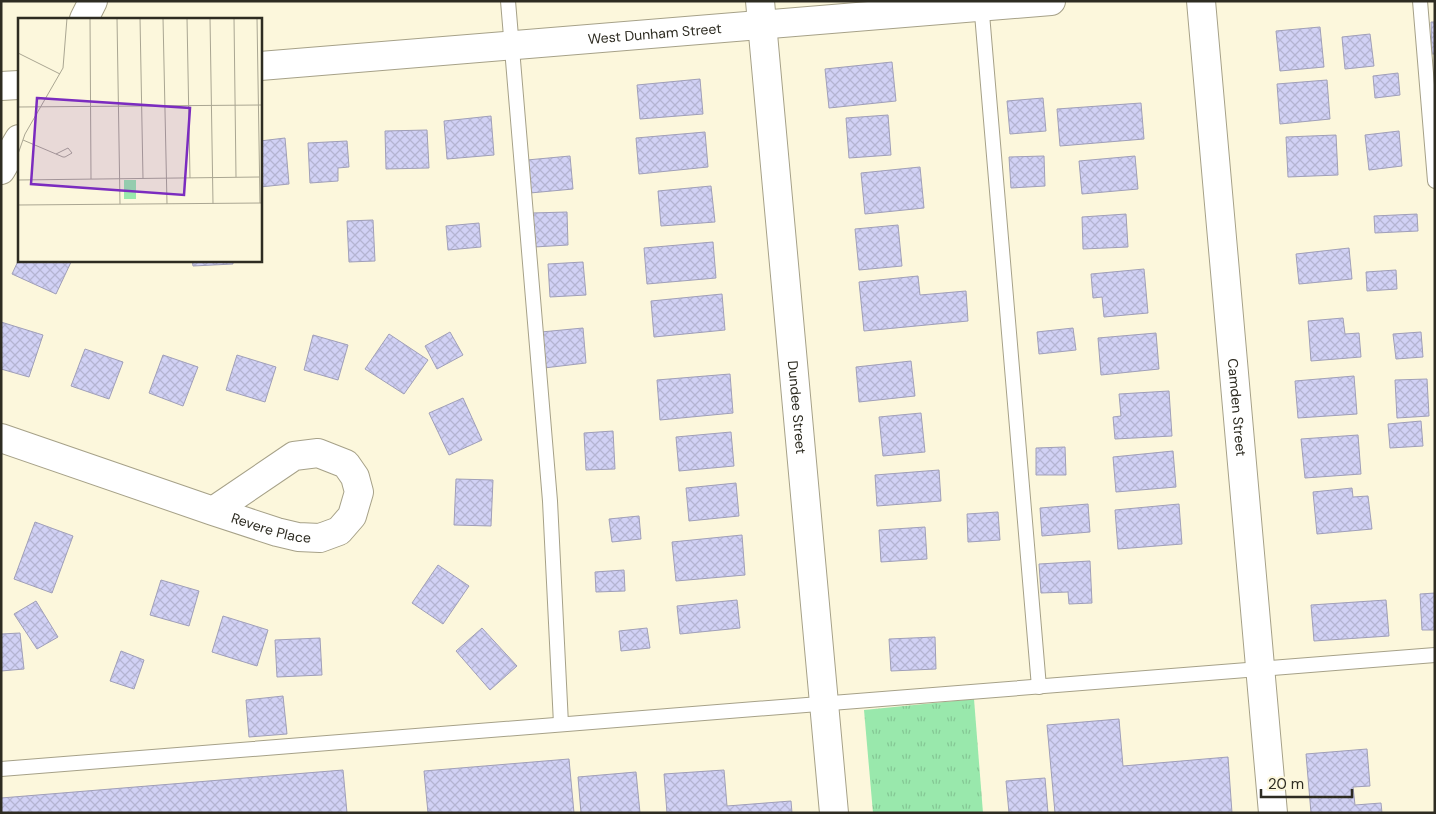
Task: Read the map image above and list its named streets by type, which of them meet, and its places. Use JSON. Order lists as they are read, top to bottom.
{
  "streets": {
    "street": [
      "West Dunham Street",
      "Dundee Street",
      "Camden Street",
      "Revere Place"
    ]
  },
  "crossings": [
    ["West Dunham Street", "Dundee Street"]
  ],
  "scale_bar": "20 m"
}
